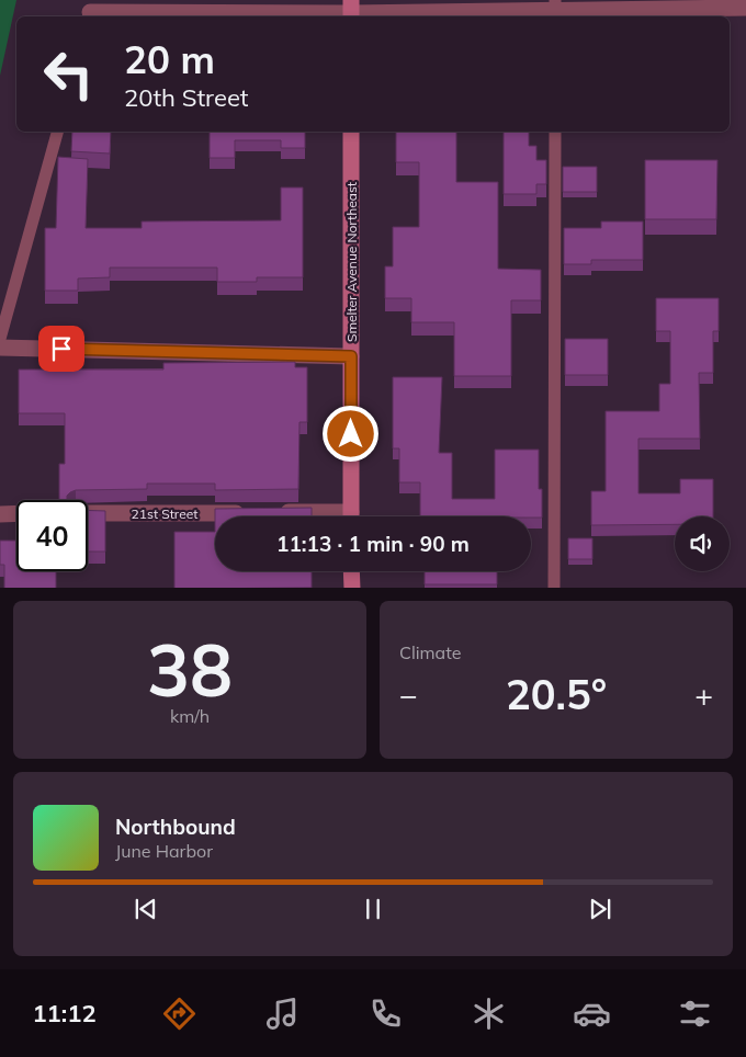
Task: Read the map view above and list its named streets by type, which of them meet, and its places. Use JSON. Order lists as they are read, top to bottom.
{
  "streets": {
    "street": ["Smelter Avenue Northeast", "21st Street"]
  },
  "page": {
    "turn": ["20 m", "20th Street"],
    "limit": "40",
    "trip": "11:13 · 1 min · 90 m",
    "tile": [
      ["38", "km/h"],
      "Climate"
    ],
    "heat": ["−", "20.5°", "+"],
    "song": ["Northbound", "June Harbor"],
    "tabs": "11:12"
  }
}
